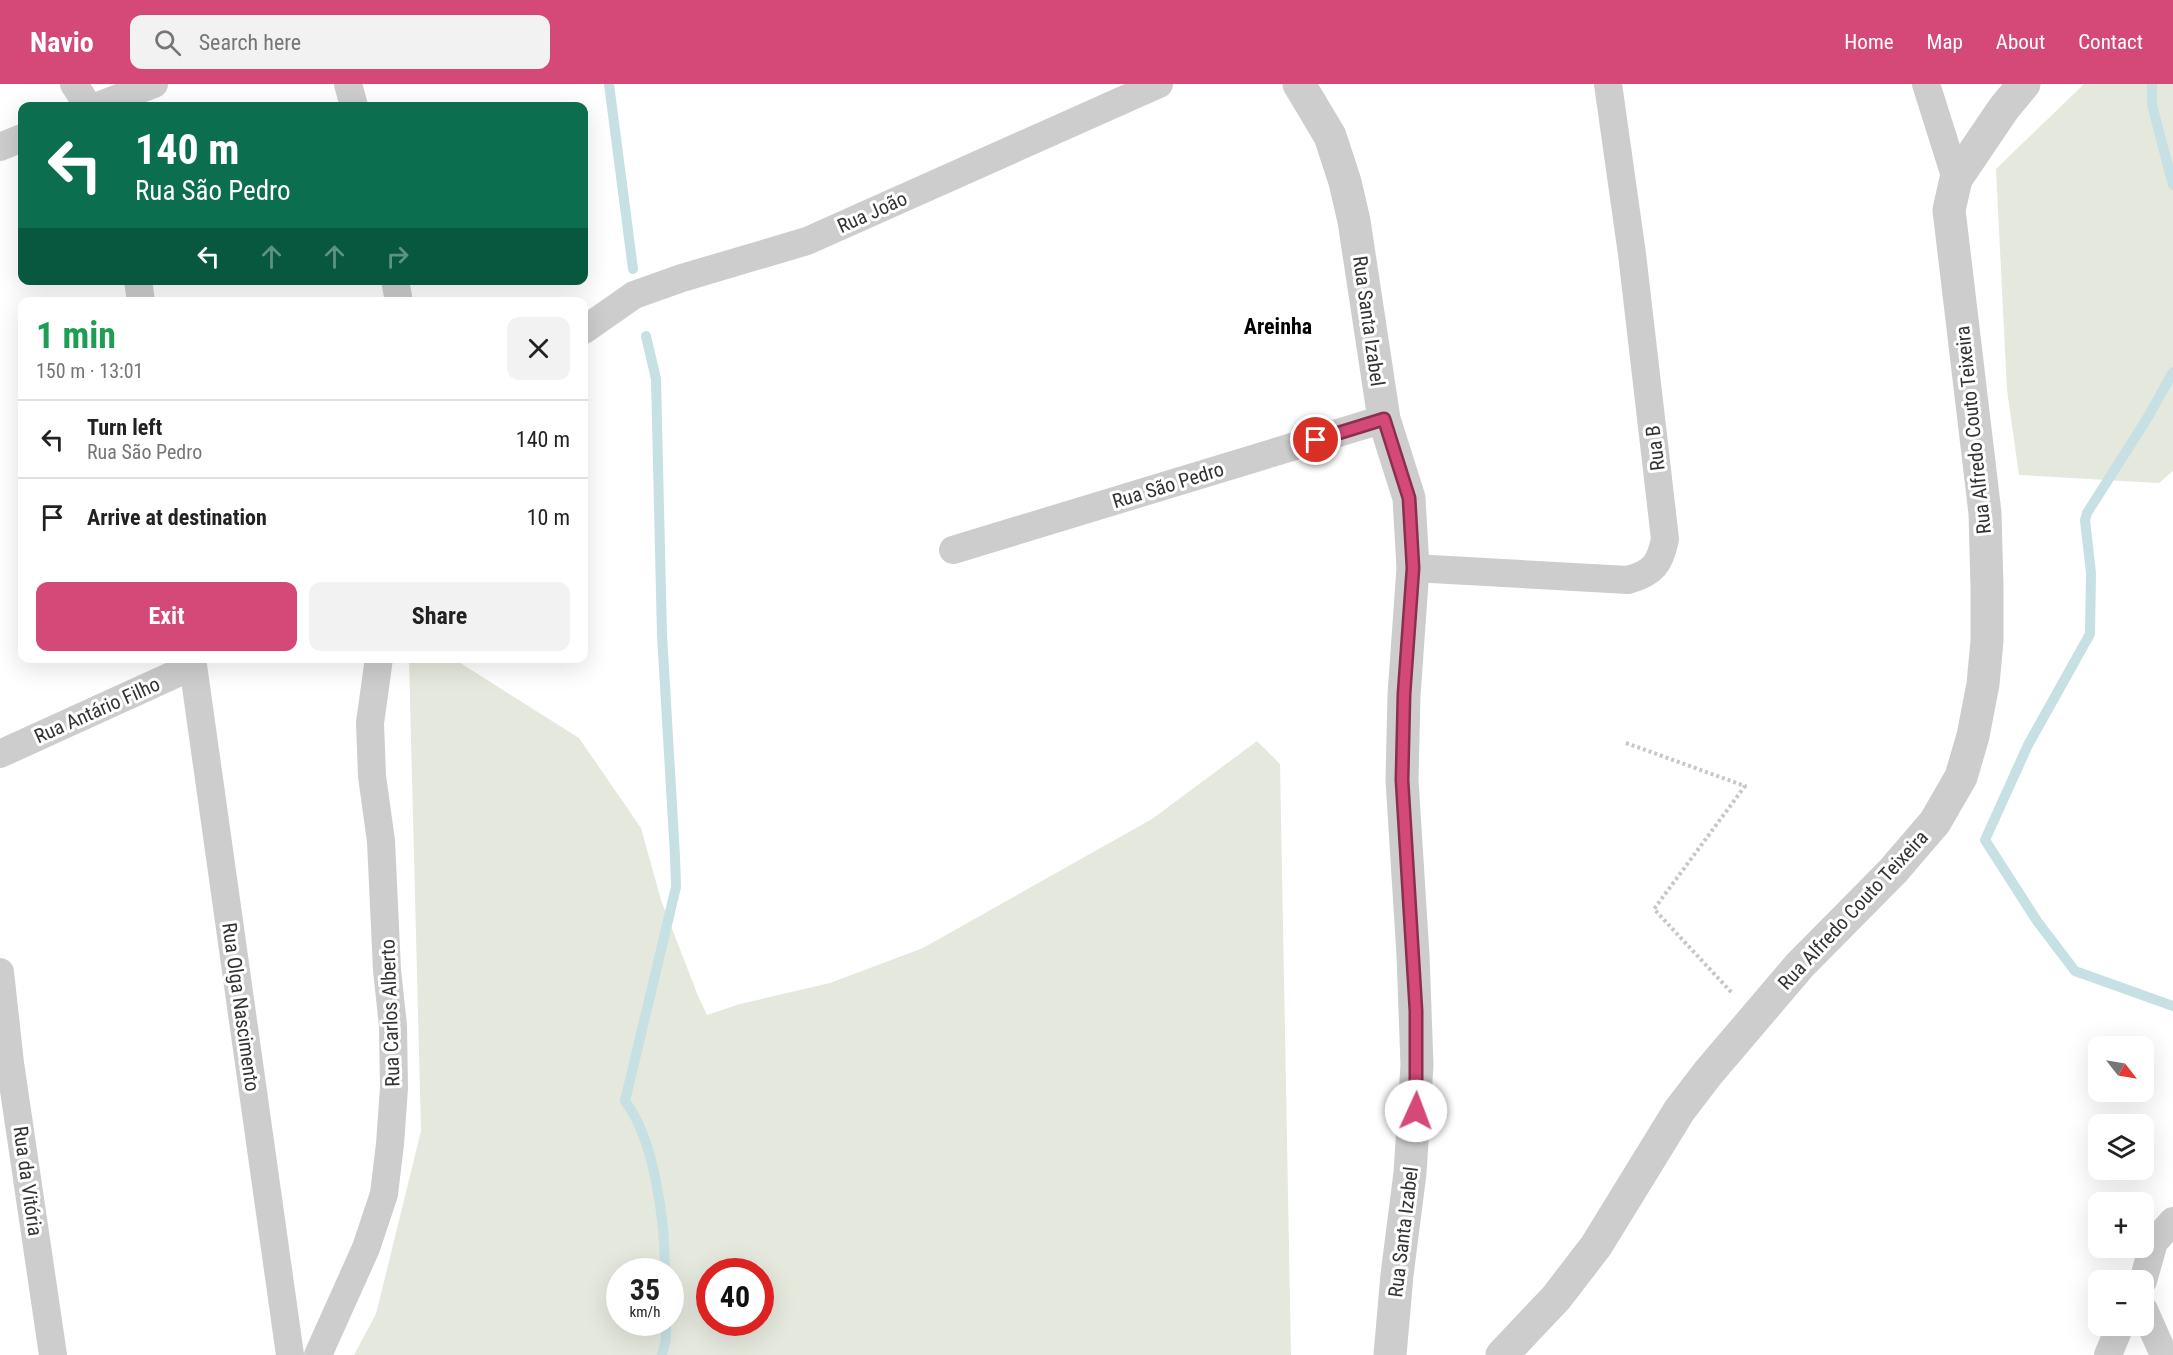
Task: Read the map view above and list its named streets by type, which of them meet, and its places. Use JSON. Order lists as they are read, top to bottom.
{
  "streets": {
    "street": [
      "Rua João",
      "Rua Santa Izabel",
      "Rua Alfredo Couto Teixeira",
      "Rua B",
      "Rua São Pedro",
      "Rua Antário Filho",
      "Rua Olga Nascimento",
      "Rua Carlos Alberto",
      "Rua da Vitória"
    ]
  },
  "crossings": [
    ["Rua Santa Izabel", "Rua B"],
    ["Rua Santa Izabel", "Rua São Pedro"]
  ],
  "districts": ["Areinha"],
  "north": "bottom right",
  "page": {
    "header": "Navio",
    "search": "Search here",
    "nav": [
      "Home",
      "Map",
      "About",
      "Contact"
    ],
    "turn": ["140 m", "Rua São Pedro"],
    "heading": ["1 min", "150 m · 13:01"],
    "list": [
      {
        "name": "Turn left",
        "note": "Rua São Pedro",
        "value": "140 m"
      },
      {
        "name": "Arrive at destination",
        "value": "10 m"
      }
    ],
    "buttons": ["Exit", "Share"],
    "map_buttons": ["+", "−"],
    "speed": "35 km/h",
    "limit": "40"
  }
}
